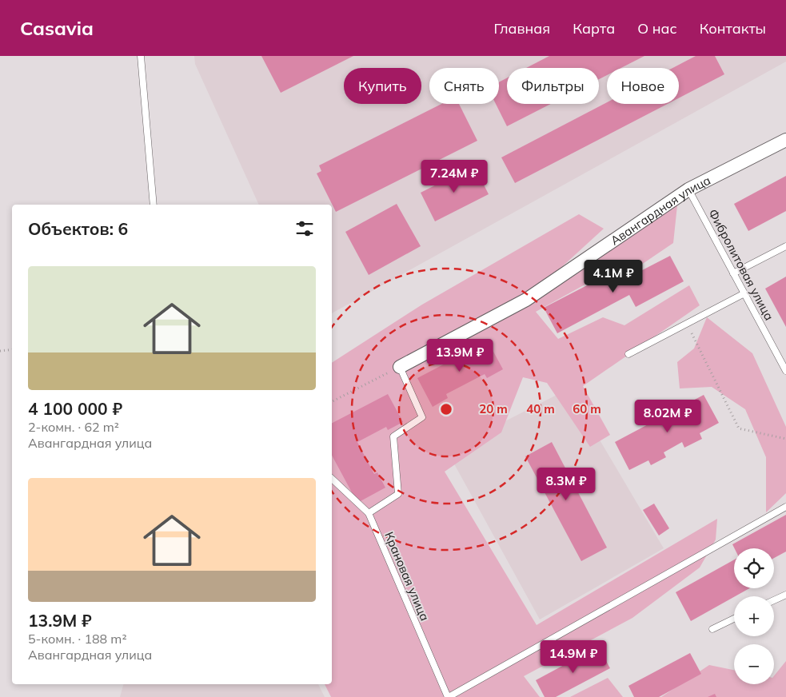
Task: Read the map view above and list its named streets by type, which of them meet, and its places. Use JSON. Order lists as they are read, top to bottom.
{
  "streets": {
    "street": ["Авангардная улица"],
    "lane": ["Фибролитовая улица", "Крановая улица"]
  },
  "crossings": [
    ["Авангардная улица", "Фибролитовая улица"]
  ],
  "page": {
    "header": "Casavia",
    "nav": [
      "Главная",
      "Карта",
      "О нас",
      "Контакты"
    ],
    "chip": [
      "Купить",
      "Снять",
      "Фильтры",
      "Новое"
    ],
    "price": [
      "7.24M ₽",
      "4.1M ₽",
      "13.9M ₽",
      "8.02M ₽",
      "8.3M ₽",
      "14.9M ₽"
    ],
    "heading": "Объектов: 6",
    "list": [
      {
        "name": "4 100 000 ₽",
        "note": "2-комн. · 62 m² · Авангардная улица"
      },
      {
        "name": "13.9M ₽",
        "note": "5-комн. · 188 m² · Авангардная улица"
      }
    ],
    "map_buttons": ["+", "−"]
  },
  "rings": ["20 m", "40 m", "60 m"]
}
